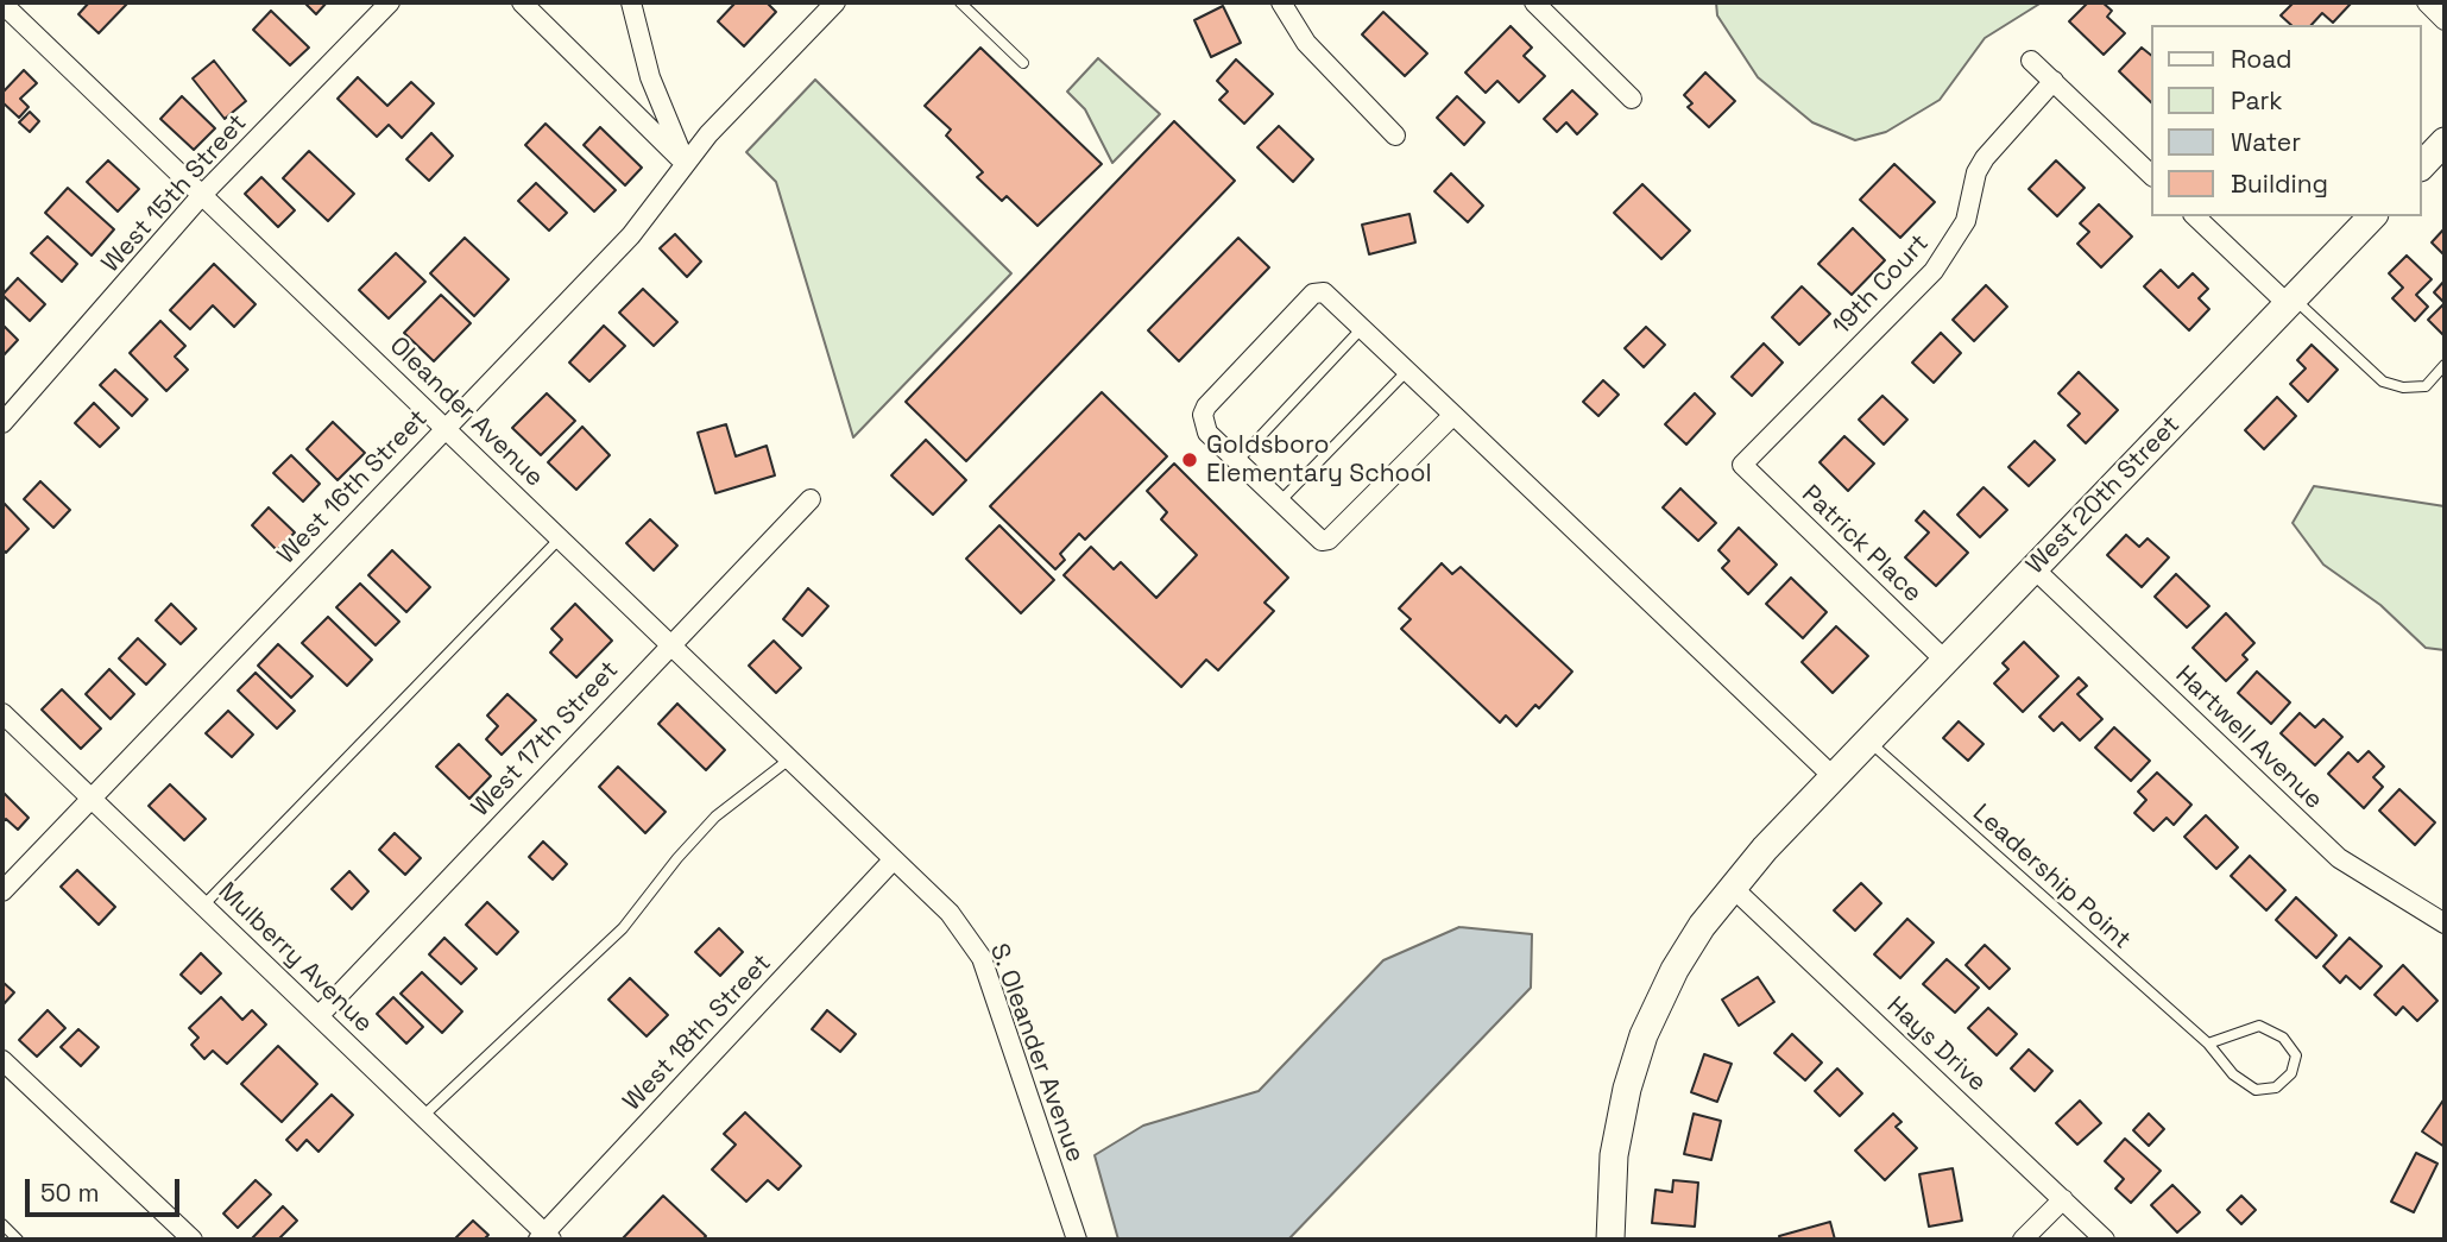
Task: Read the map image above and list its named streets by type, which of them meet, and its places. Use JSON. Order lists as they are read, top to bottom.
{
  "streets": {
    "street": [
      "West 15th Street",
      "19th Court",
      "Oleander Avenue",
      "West 16th Street",
      "West 20th Street",
      "Patrick Place",
      "Hartwell Avenue",
      "West 17th Street",
      "Mulberry Avenue",
      "West 18th Street",
      "Hays Drive",
      "S. Oleander Avenue"
    ],
    "lane": ["Leadership Point"]
  },
  "crossings": [
    ["West 15th Street", "Oleander Avenue"],
    ["19th Court", "Patrick Place"],
    ["Oleander Avenue", "West 16th Street"],
    ["Oleander Avenue", "West 17th Street"],
    ["Oleander Avenue", "West 18th Street"],
    ["Oleander Avenue", "S. Oleander Avenue"],
    ["West 16th Street", "Mulberry Avenue"],
    ["West 20th Street", "Patrick Place"],
    ["West 20th Street", "Hartwell Avenue"],
    ["West 20th Street", "Leadership Point"],
    ["West 20th Street", "Hays Drive"],
    ["West 17th Street", "Mulberry Avenue"],
    ["Mulberry Avenue", "West 18th Street"],
    ["West 18th Street", "S. Oleander Avenue"]
  ],
  "places": ["Goldsboro Elementary School"],
  "legend": [
    "Road",
    "Park",
    "Water",
    "Building"
  ],
  "scale_bar": "50 m"
}
